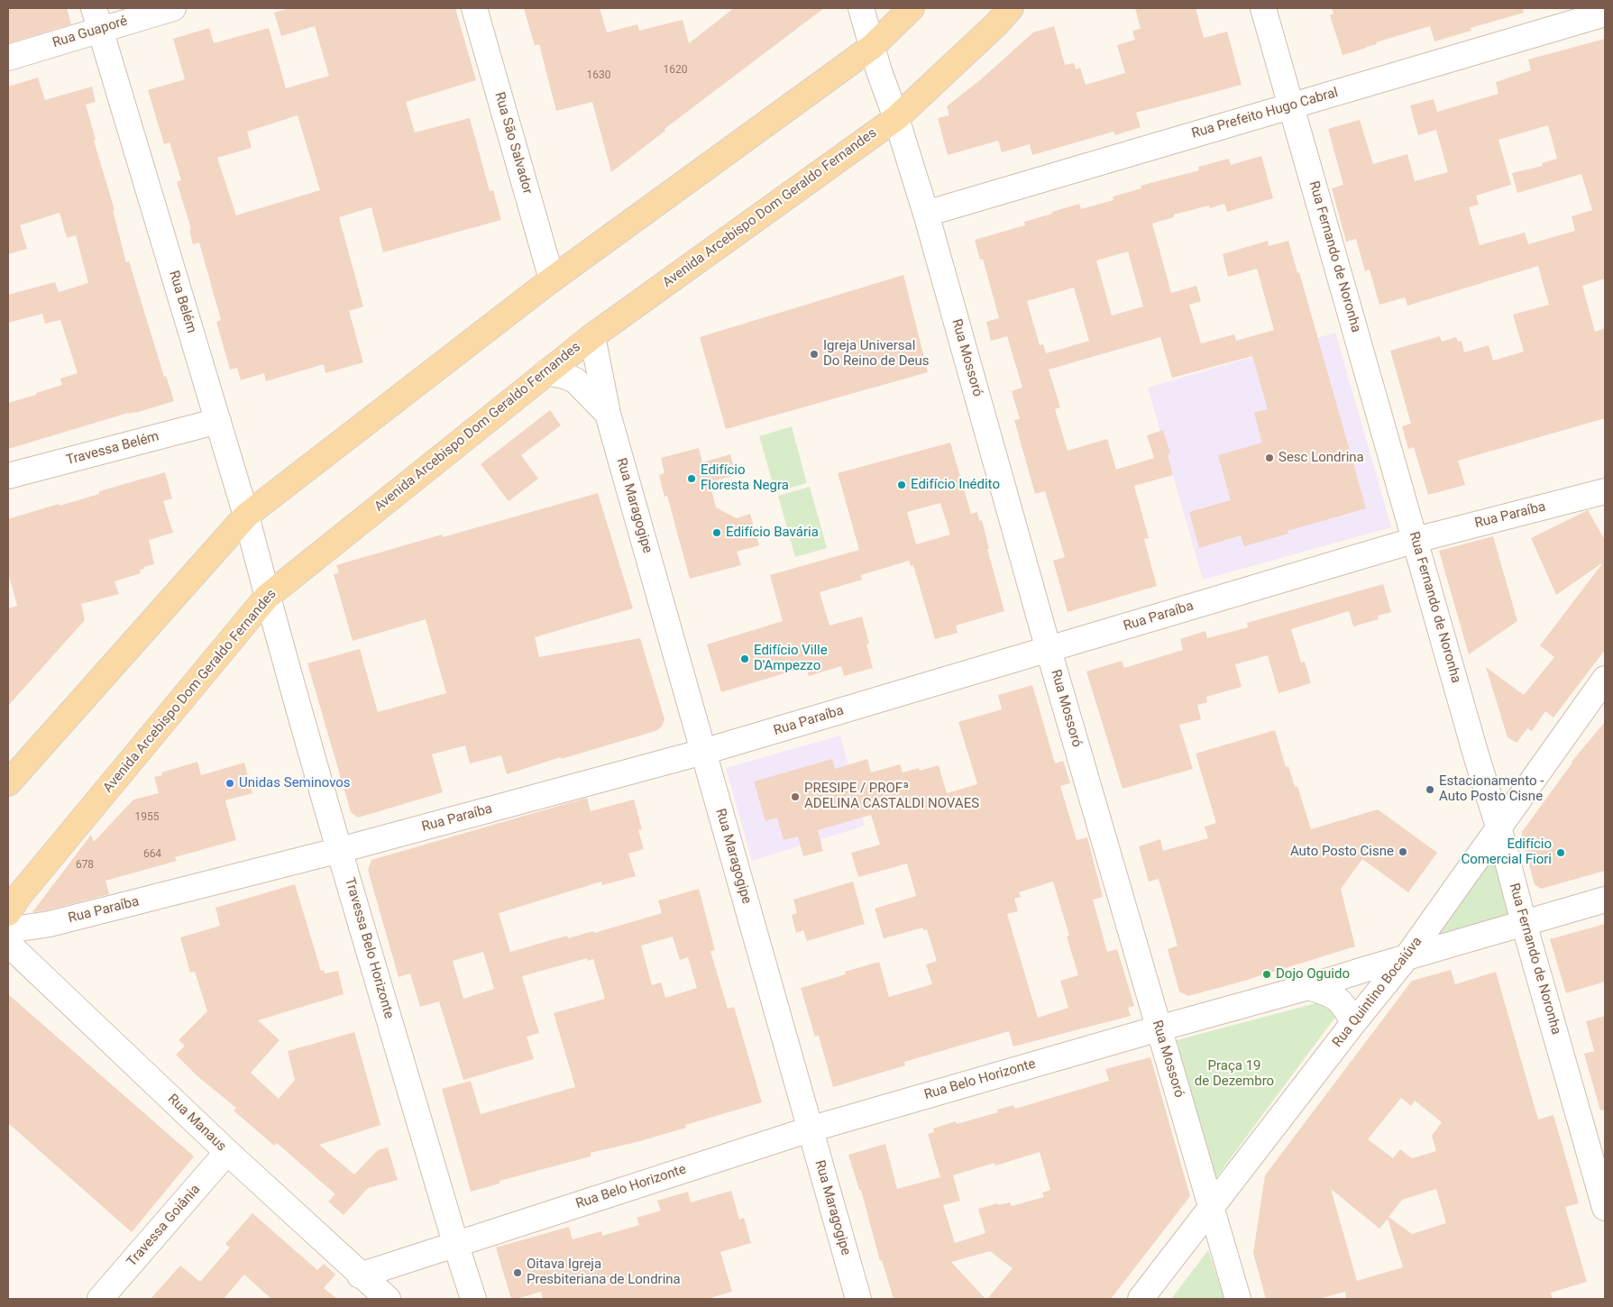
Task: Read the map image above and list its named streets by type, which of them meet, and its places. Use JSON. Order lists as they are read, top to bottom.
{
  "streets": {
    "main road": ["Avenida Arcebispo Dom Geraldo Fernandes"],
    "street": [
      "Rua Guaporé",
      "Rua Prefeito Hugo Cabral",
      "Rua São Salvador",
      "Rua Fernando de Noronha",
      "Rua Belém",
      "Rua Mossoró",
      "Travessa Belém",
      "Rua Maragogipe",
      "Rua Paraíba",
      "Travessa Belo Horizonte",
      "Rua Quintino Bocaiúva",
      "Rua Belo Horizonte",
      "Rua Manaus",
      "Travessa Goiânia"
    ]
  },
  "crossings": [
    ["Rua Guaporé", "Rua Belém"],
    ["Rua Prefeito Hugo Cabral", "Rua Fernando de Noronha"],
    ["Rua Prefeito Hugo Cabral", "Rua Mossoró"],
    ["Avenida Arcebispo Dom Geraldo Fernandes", "Rua Belém"],
    ["Avenida Arcebispo Dom Geraldo Fernandes", "Rua Mossoró"],
    ["Avenida Arcebispo Dom Geraldo Fernandes", "Rua Maragogipe"],
    ["Avenida Arcebispo Dom Geraldo Fernandes", "Travessa Belo Horizonte"],
    ["Rua Fernando de Noronha", "Rua Paraíba"],
    ["Rua Fernando de Noronha", "Rua Quintino Bocaiúva"],
    ["Rua Fernando de Noronha", "Rua Belo Horizonte"],
    ["Rua Belém", "Travessa Belém"],
    ["Rua Belém", "Travessa Belo Horizonte"],
    ["Rua Mossoró", "Rua Paraíba"],
    ["Rua Mossoró", "Rua Quintino Bocaiúva"],
    ["Rua Mossoró", "Rua Belo Horizonte"],
    ["Rua Maragogipe", "Rua Paraíba"],
    ["Rua Maragogipe", "Rua Belo Horizonte"],
    ["Rua Paraíba", "Travessa Belo Horizonte"],
    ["Travessa Belo Horizonte", "Rua Belo Horizonte"],
    ["Rua Quintino Bocaiúva", "Rua Belo Horizonte"],
    ["Rua Belo Horizonte", "Rua Manaus"],
    ["Rua Manaus", "Travessa Goiânia"]
  ],
  "parks": ["Praça 19 de Dezembro"],
  "places": [
    "Igreja Universal Do Reino de Deus",
    "Sesc Londrina",
    "Edifício Floresta Negra",
    "Edifício Inédito",
    "Edifício Bavária",
    "Edifício Ville D'Ampezzo",
    "Unidas Seminovos",
    "Estacionamento - Auto Posto Cisne",
    "PRESIPE / PROFª ADELINA CASTALDI NOVAES",
    "Auto Posto Cisne",
    "Edifício Comercial Fiori",
    "Dojo Oguido",
    "Oitava Igreja Presbiteriana de Londrina"
  ],
  "house_numbers": [
    "1620",
    "1630",
    "1955",
    "664",
    "678"
  ]
}
